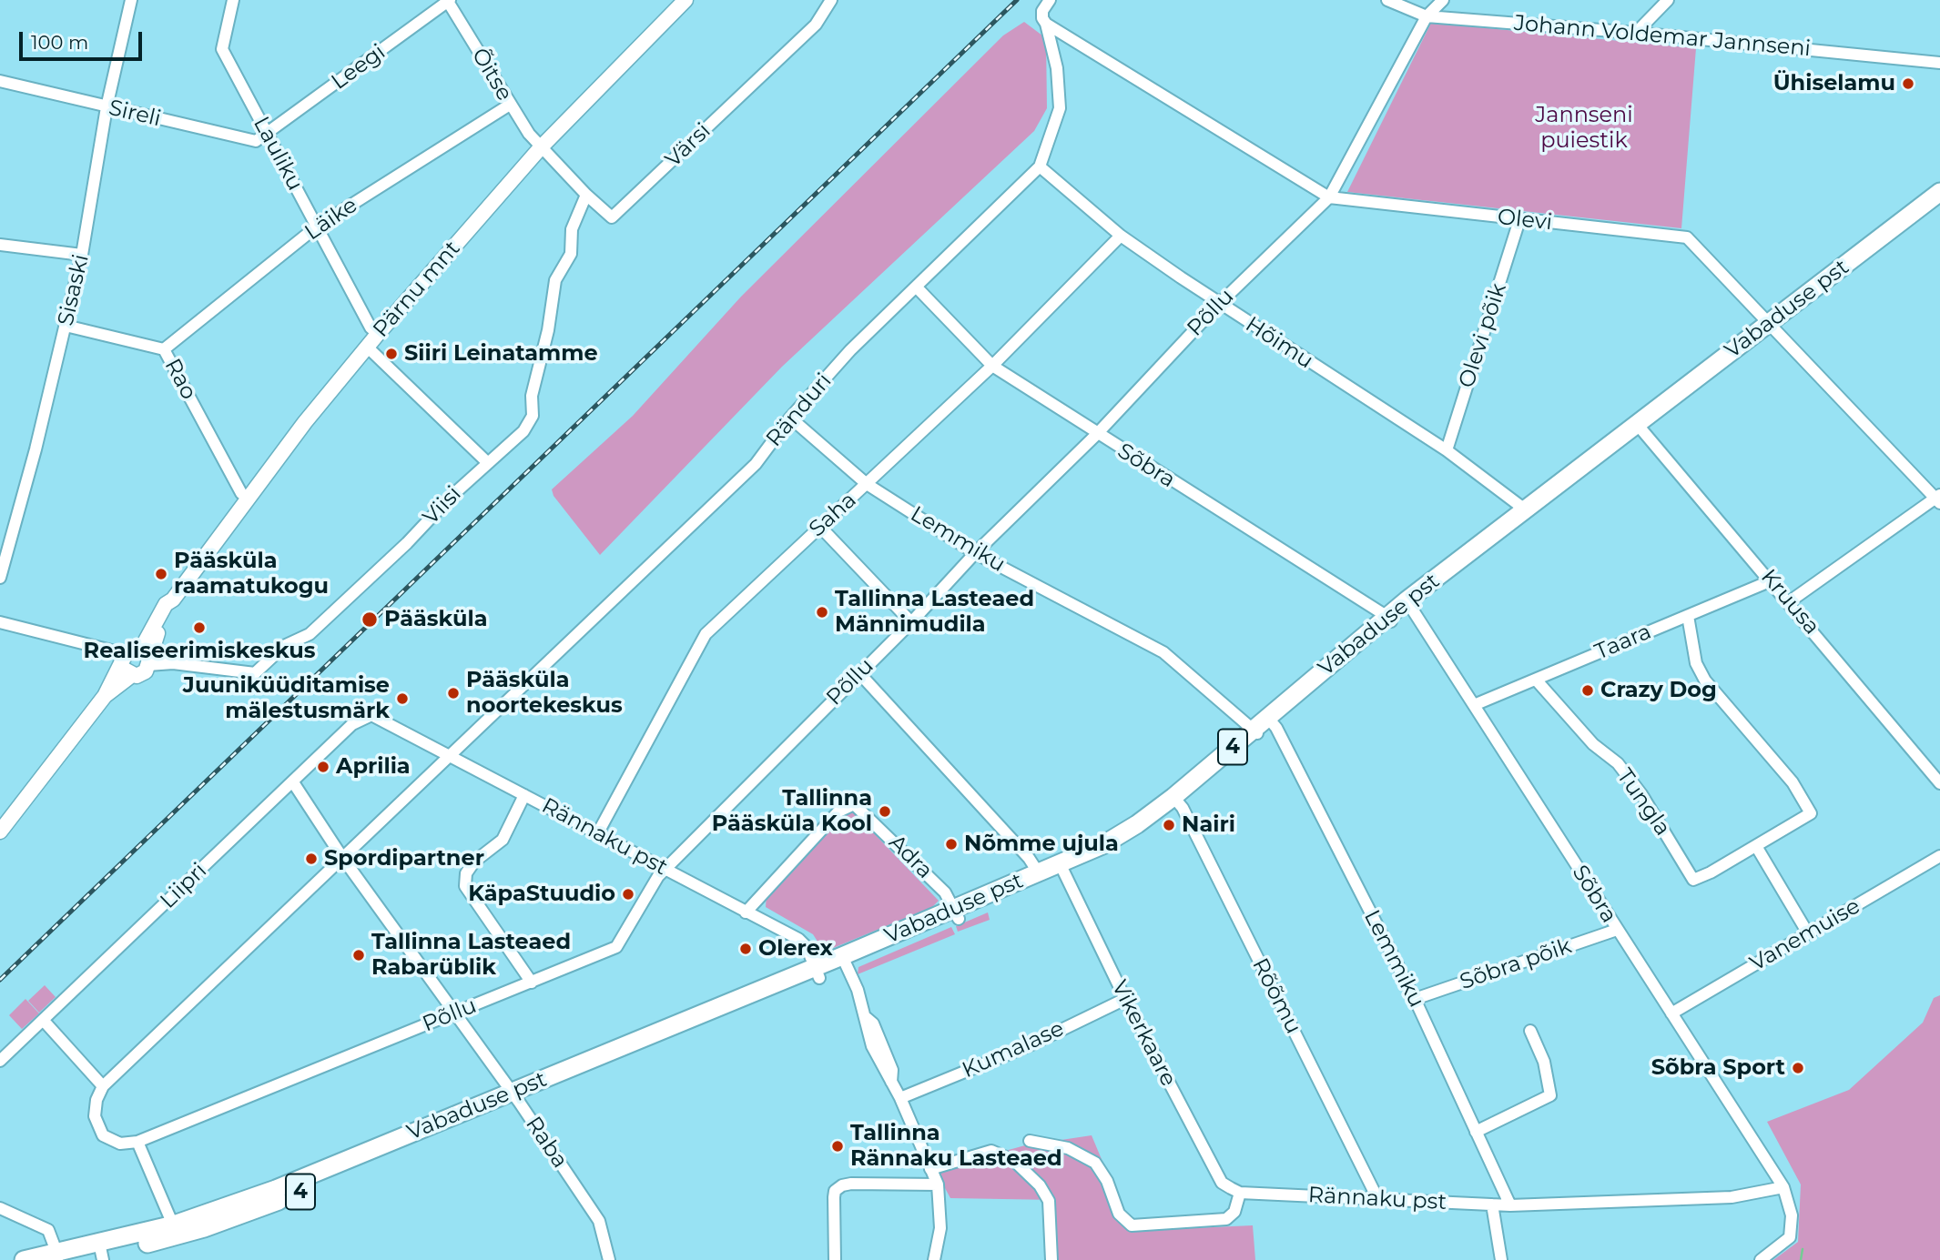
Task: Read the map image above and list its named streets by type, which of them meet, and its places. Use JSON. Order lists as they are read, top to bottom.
{
  "streets": {
    "highway": ["Vabaduse pst", "4"],
    "main road": ["Pärnu mnt"],
    "street": [
      "Johann Voldemar Jannseni",
      "Leegi",
      "Õitse",
      "Sireli",
      "Värsi",
      "Lauliku",
      "Läike",
      "Olevi",
      "Sisaski",
      "Põllu",
      "Olevi põik",
      "Hõimu",
      "Rao",
      "Ränduri",
      "Sõbra",
      "Viisi",
      "Saha",
      "Lemmiku",
      "Kruusa",
      "Taara",
      "Tungla",
      "Rännaku pst",
      "Adra",
      "Liipri",
      "Vanemuise",
      "Sõbra põik",
      "Rõõmu",
      "Vikerkaare",
      "Kumalase",
      "Raba"
    ]
  },
  "crossings": [
    ["Johann Voldemar Jannseni", "Põllu"],
    ["Leegi", "Õitse"],
    ["Leegi", "Sireli"],
    ["Leegi", "Lauliku"],
    ["Õitse", "Värsi"],
    ["Õitse", "Läike"],
    ["Õitse", "Pärnu mnt"],
    ["Sireli", "Lauliku"],
    ["Sireli", "Sisaski"],
    ["Värsi", "Pärnu mnt"],
    ["Värsi", "Viisi"],
    ["Lauliku", "Läike"],
    ["Lauliku", "Pärnu mnt"],
    ["Läike", "Rao"],
    ["Olevi", "Vabaduse pst"],
    ["Olevi", "Põllu"],
    ["Olevi", "Olevi põik"],
    ["Olevi", "Ränduri"],
    ["Pärnu mnt", "Rao"],
    ["Pärnu mnt", "Viisi"],
    ["Sisaski", "Rao"],
    ["Vabaduse pst", "Hõimu"],
    ["Vabaduse pst", "Sõbra"],
    ["Vabaduse pst", "Lemmiku"],
    ["Vabaduse pst", "Kruusa"],
    ["Vabaduse pst", "Rännaku pst"],
    ["Vabaduse pst", "Adra"],
    ["Vabaduse pst", "Rõõmu"],
    ["Vabaduse pst", "Vikerkaare"],
    ["Vabaduse pst", "Raba"],
    ["Põllu", "Hõimu"],
    ["Põllu", "Sõbra"],
    ["Põllu", "Lemmiku"],
    ["Põllu", "Rännaku pst"],
    ["Põllu", "Raba"],
    ["Olevi põik", "Hõimu"],
    ["Hõimu", "Ränduri"],
    ["Hõimu", "Saha"],
    ["Ränduri", "Sõbra"],
    ["Ränduri", "Lemmiku"],
    ["Ränduri", "Rännaku pst"],
    ["Sõbra", "Saha"],
    ["Sõbra", "Taara"],
    ["Sõbra", "Rännaku pst"],
    ["Sõbra", "Vanemuise"],
    ["Sõbra", "Sõbra põik"],
    ["Saha", "Lemmiku"],
    ["Saha", "Rännaku pst"],
    ["Lemmiku", "Rännaku pst"],
    ["Lemmiku", "Sõbra põik"],
    ["Kruusa", "Taara"],
    ["Taara", "Tungla"],
    ["Rännaku pst", "Adra"],
    ["Rännaku pst", "Liipri"],
    ["Rännaku pst", "Rõõmu"],
    ["Rännaku pst", "Vikerkaare"],
    ["Liipri", "Raba"],
    ["Vikerkaare", "Kumalase"]
  ],
  "parks": ["Jannseni puiestik"],
  "places": [
    "Ühiselamu",
    "Siiri Leinatamme",
    "Pääsküla raamatukogu",
    "Tallinna Lasteaed Männimudila",
    "Pääsküla",
    "Realiseerimiskeskus",
    "Crazy Dog",
    "Pääsküla noortekeskus",
    "Juuniküüditamise mälestusmärk",
    "Aprilia",
    "Tallinna Pääsküla Kool",
    "Nairi",
    "Nõmme ujula",
    "Spordipartner",
    "KäpaStuudio",
    "Olerex",
    "Tallinna Lasteaed Rabarüblik",
    "Sõbra Sport",
    "Tallinna Rännaku Lasteaed"
  ],
  "scale_bar": "100 m"
}
